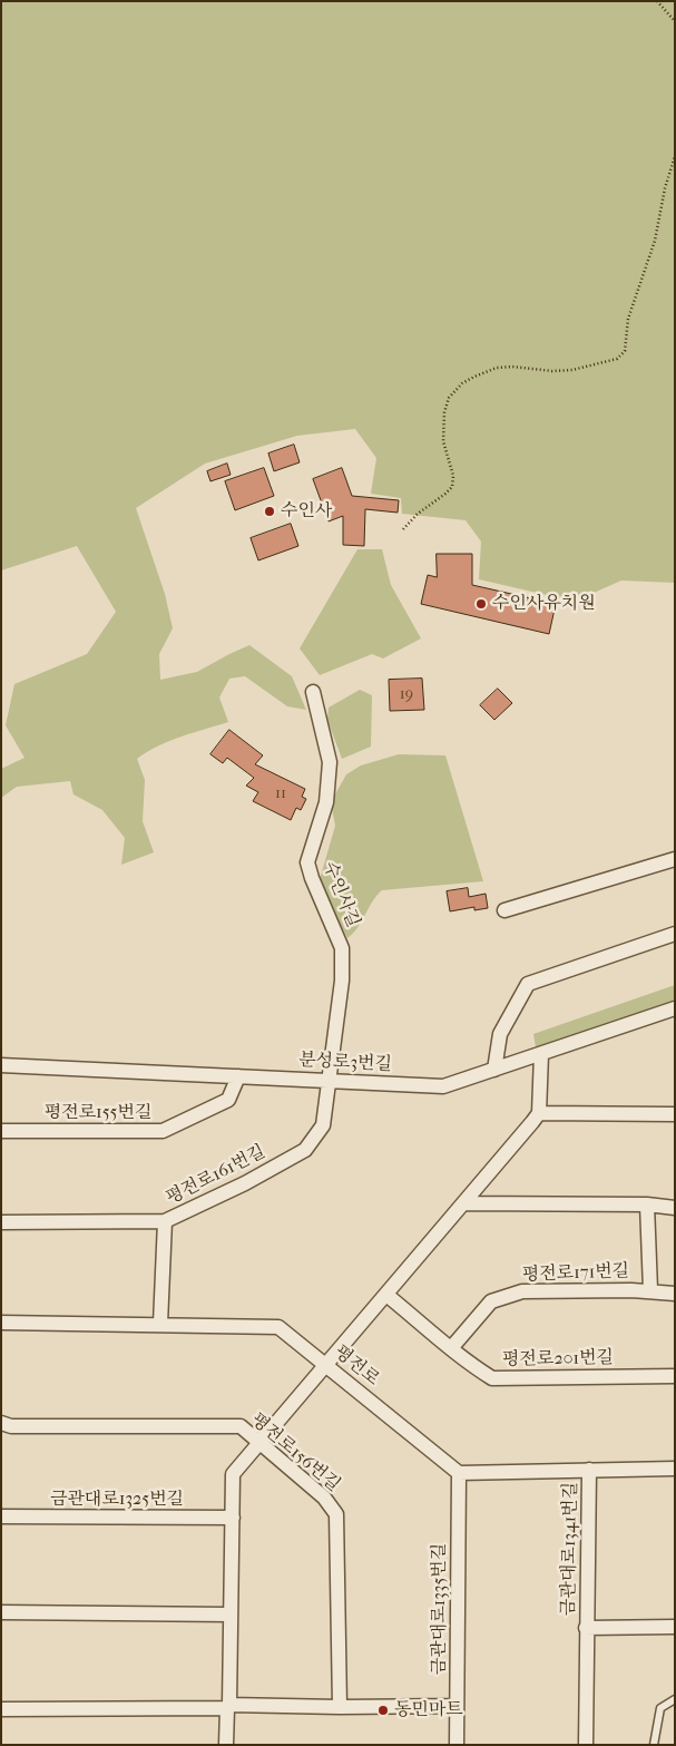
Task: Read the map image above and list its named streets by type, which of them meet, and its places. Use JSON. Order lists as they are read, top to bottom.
{
  "streets": {
    "street": [
      "수인사길",
      "분성로3번길",
      "평전로155번길",
      "평전로161번길",
      "평전로171번길",
      "평전로201번길",
      "평전로",
      "평전로156번길",
      "금관대로1325번길",
      "금관대로1341번길",
      "금관대로1335번길"
    ]
  },
  "crossings": [
    ["수인사길", "분성로3번길"],
    ["수인사길", "평전로161번길"],
    ["분성로3번길", "평전로155번길"],
    ["분성로3번길", "평전로161번길"],
    ["평전로161번길", "평전로"],
    ["평전로171번길", "평전로201번길"],
    ["평전로", "금관대로1335번길"]
  ],
  "places": ["수인사", "수인사유치원", "동민마트"],
  "house_numbers": ["19", "11"]
}
